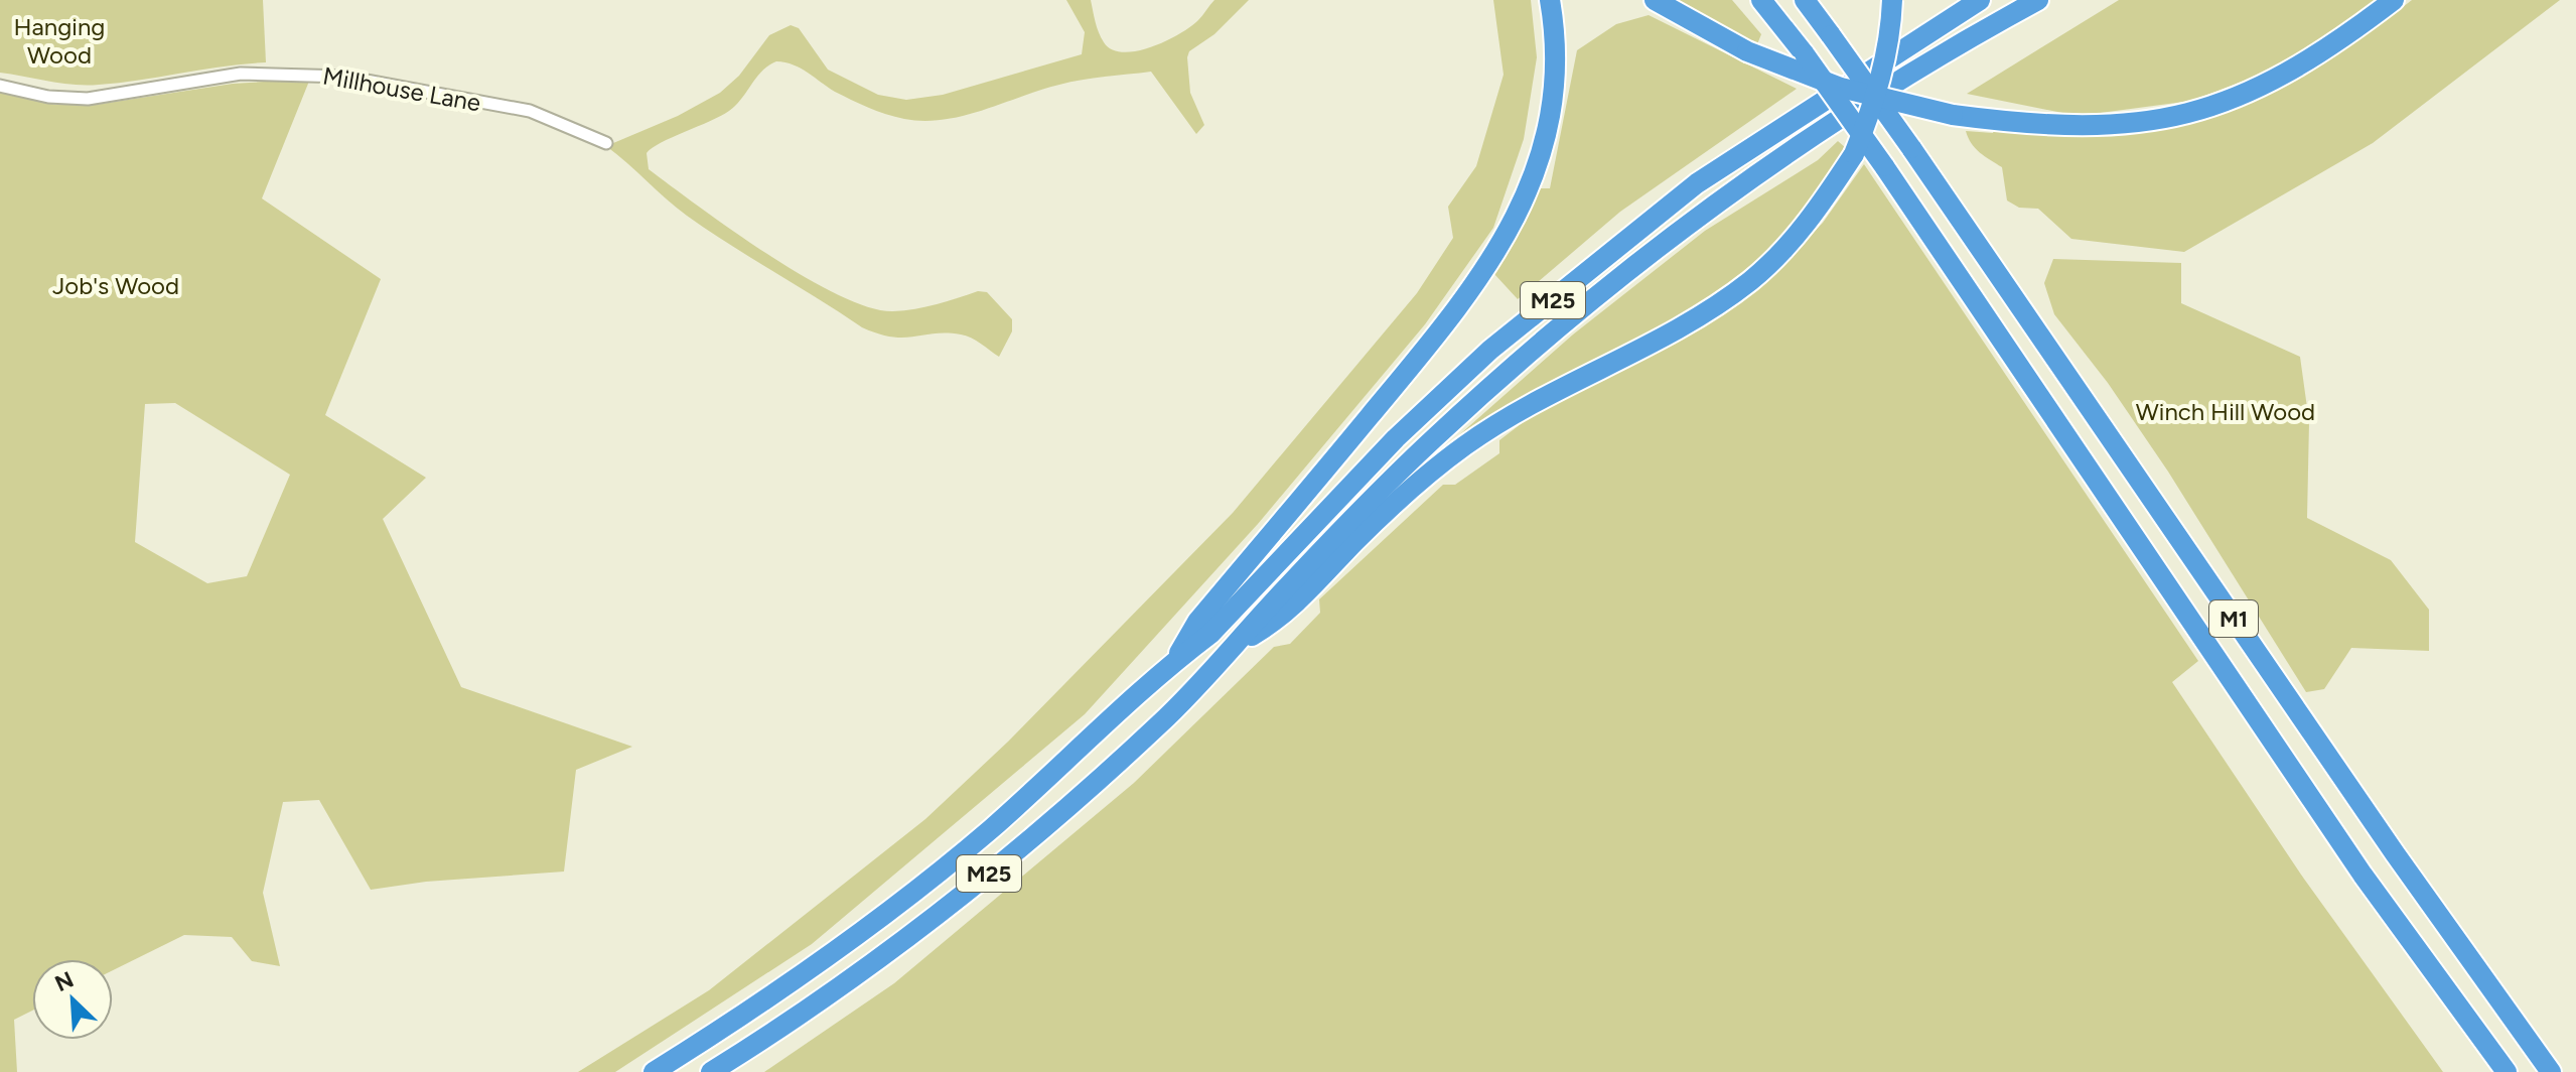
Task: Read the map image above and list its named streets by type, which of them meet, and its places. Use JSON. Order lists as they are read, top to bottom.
{
  "streets": {
    "highway": ["M25", "M1"],
    "street": ["Millhouse Lane"]
  },
  "parks": ["Hanging Wood", "Job's Wood", "Winch Hill Wood"],
  "north": "top left"
}
